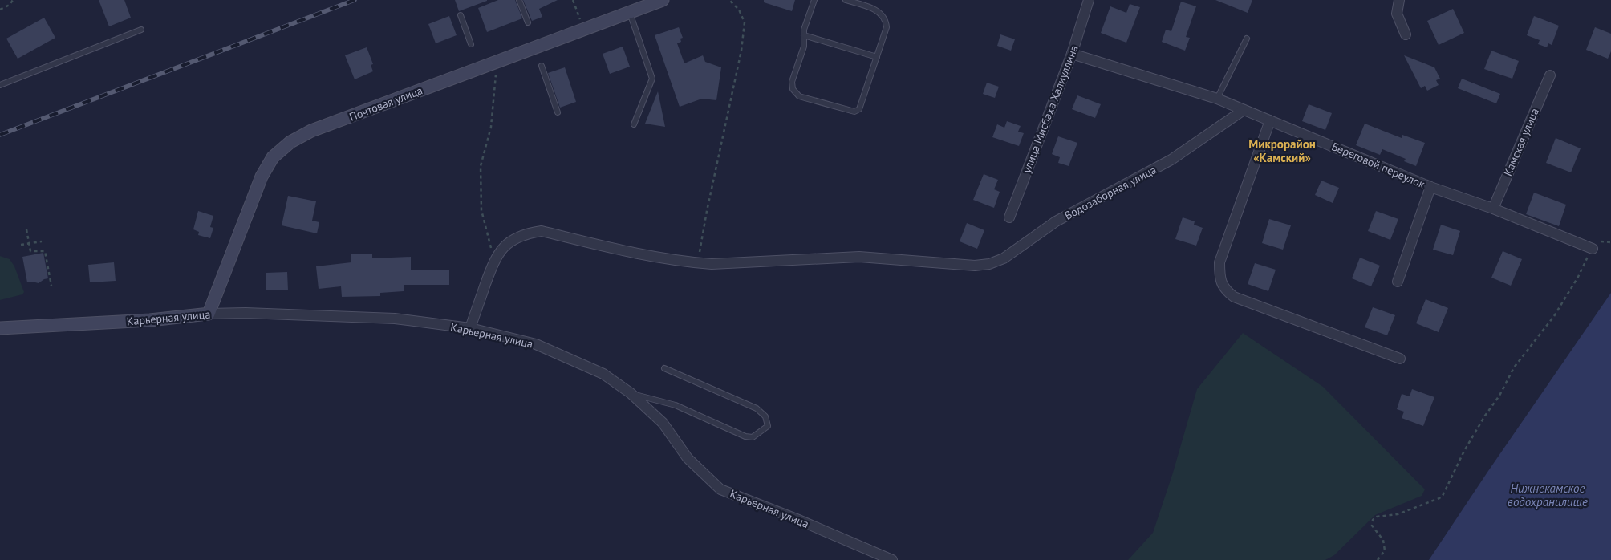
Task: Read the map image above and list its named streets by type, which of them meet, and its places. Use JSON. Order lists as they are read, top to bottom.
{
  "streets": {
    "street": [
      "Почтовая улица",
      "улица Мисбаха Халиуллина",
      "Камская улица",
      "Береговой переулок",
      "Водозаборная улица",
      "Карьерная улица"
    ]
  },
  "crossings": [
    ["Почтовая улица", "Карьерная улица"],
    ["улица Мисбаха Халиуллина", "Береговой переулок"],
    ["Камская улица", "Береговой переулок"],
    ["Береговой переулок", "Водозаборная улица"]
  ],
  "districts": ["Микрорайон «Камский»"],
  "water": ["Нижнекамское водохранилище"]
}
